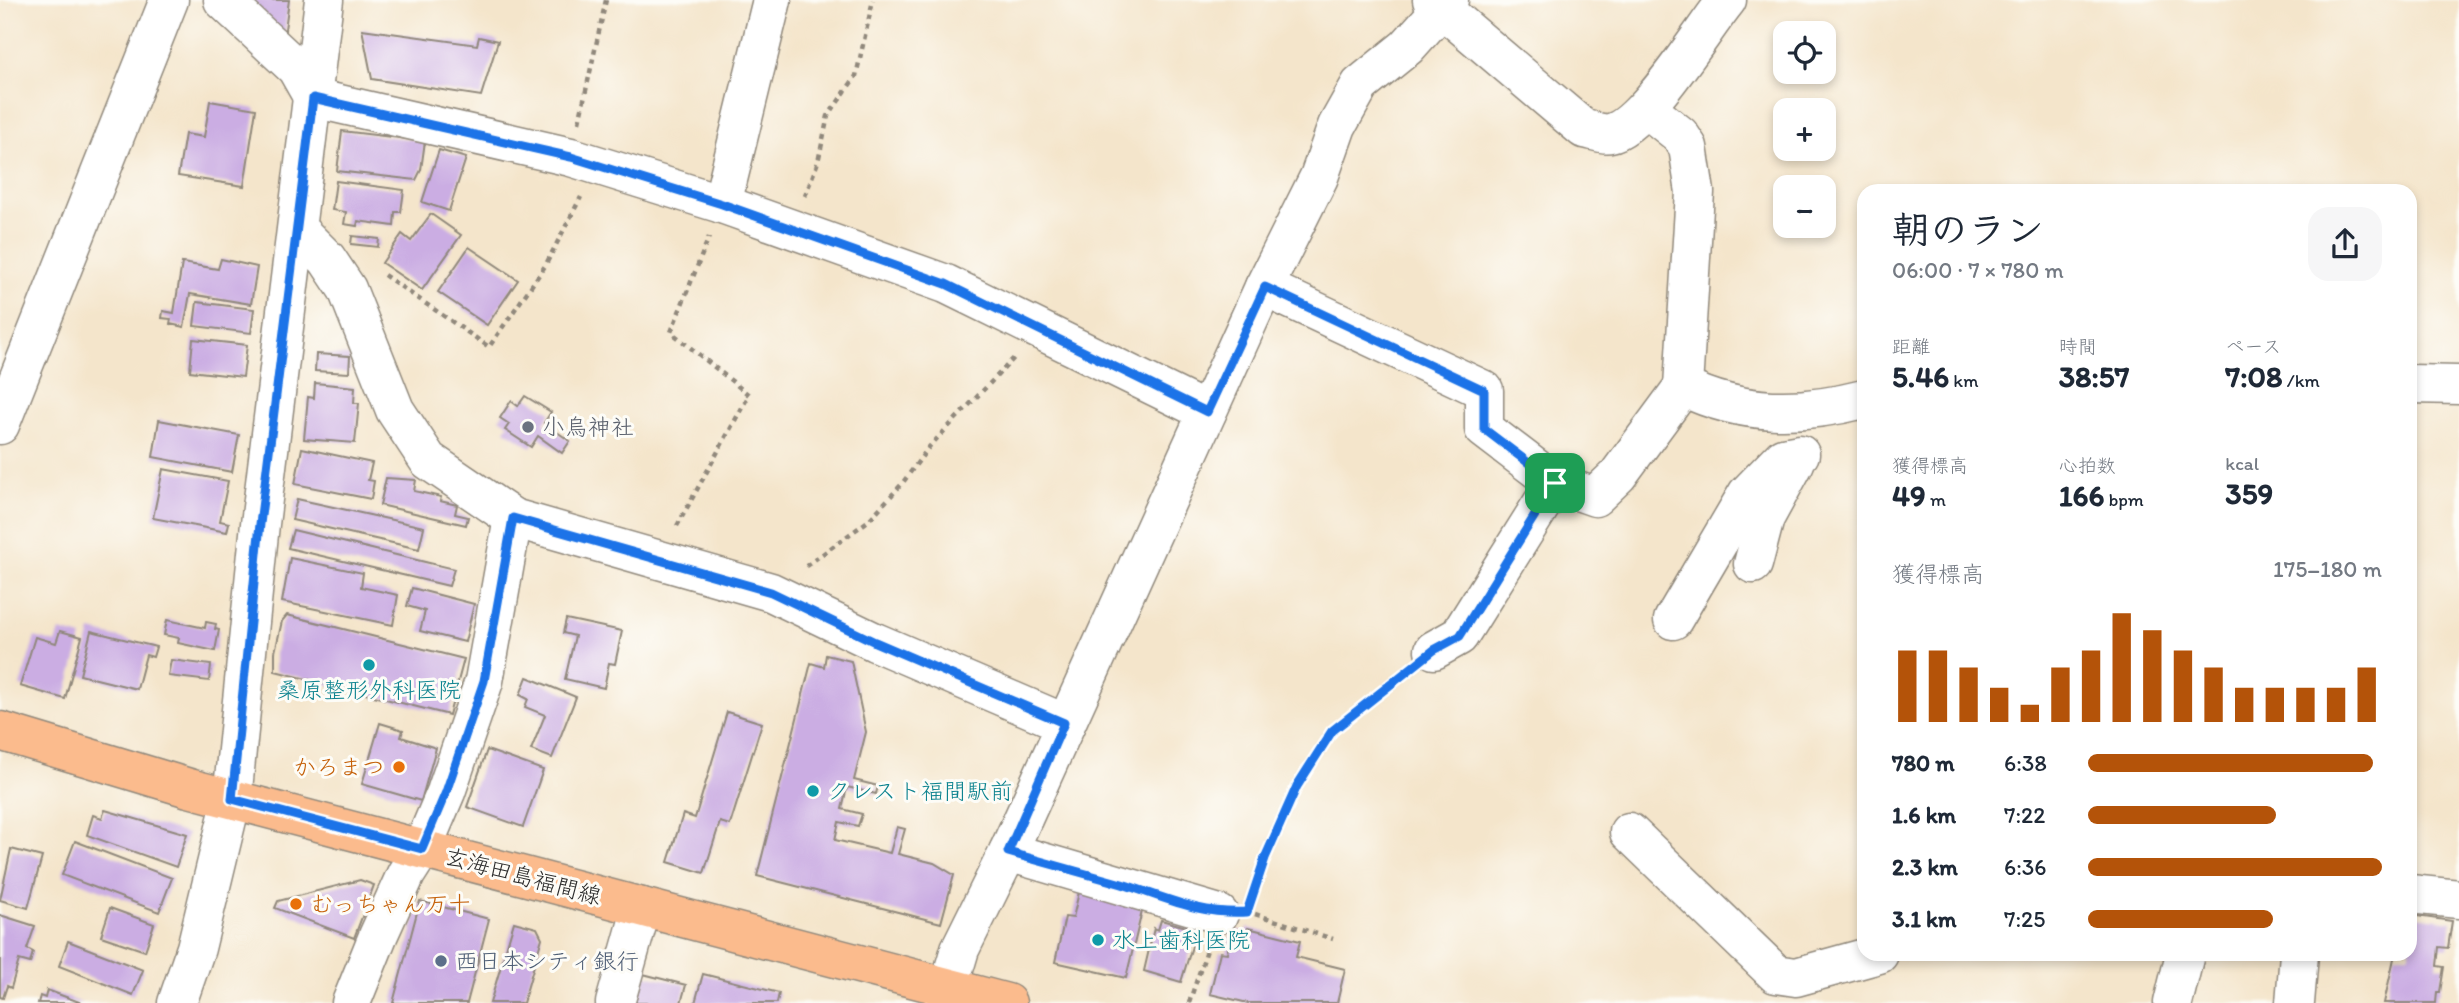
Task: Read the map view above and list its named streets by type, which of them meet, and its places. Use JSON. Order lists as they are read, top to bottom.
{
  "streets": {
    "main road": ["玄海田島福間線"]
  },
  "places": [
    "小烏神社",
    "桑原整形外科医院",
    "かろまつ",
    "クレスト福間駅前",
    "むっちゃん万十",
    "水上歯科医院",
    "西日本シティ銀行"
  ],
  "page": {
    "map_buttons": ["+", "−"],
    "heading": ["朝のラン", "06:00 · 7 × 780 m"],
    "stats": [
      ["距離", "5.46 km"],
      ["時間", "38:57"],
      ["ペース", "7:08 /km"],
      ["獲得標高", "49 m"],
      ["心拍数", "166 bpm"],
      ["kcal", "359"]
    ],
    "chart": ["獲得標高", "175–180 m"],
    "list": [
      {
        "name": "780 m",
        "note": "6:38"
      },
      {
        "name": "1.6 km",
        "note": "7:22"
      },
      {
        "name": "2.3 km",
        "note": "6:36"
      },
      {
        "name": "3.1 km",
        "note": "7:25"
      }
    ]
  }
}
